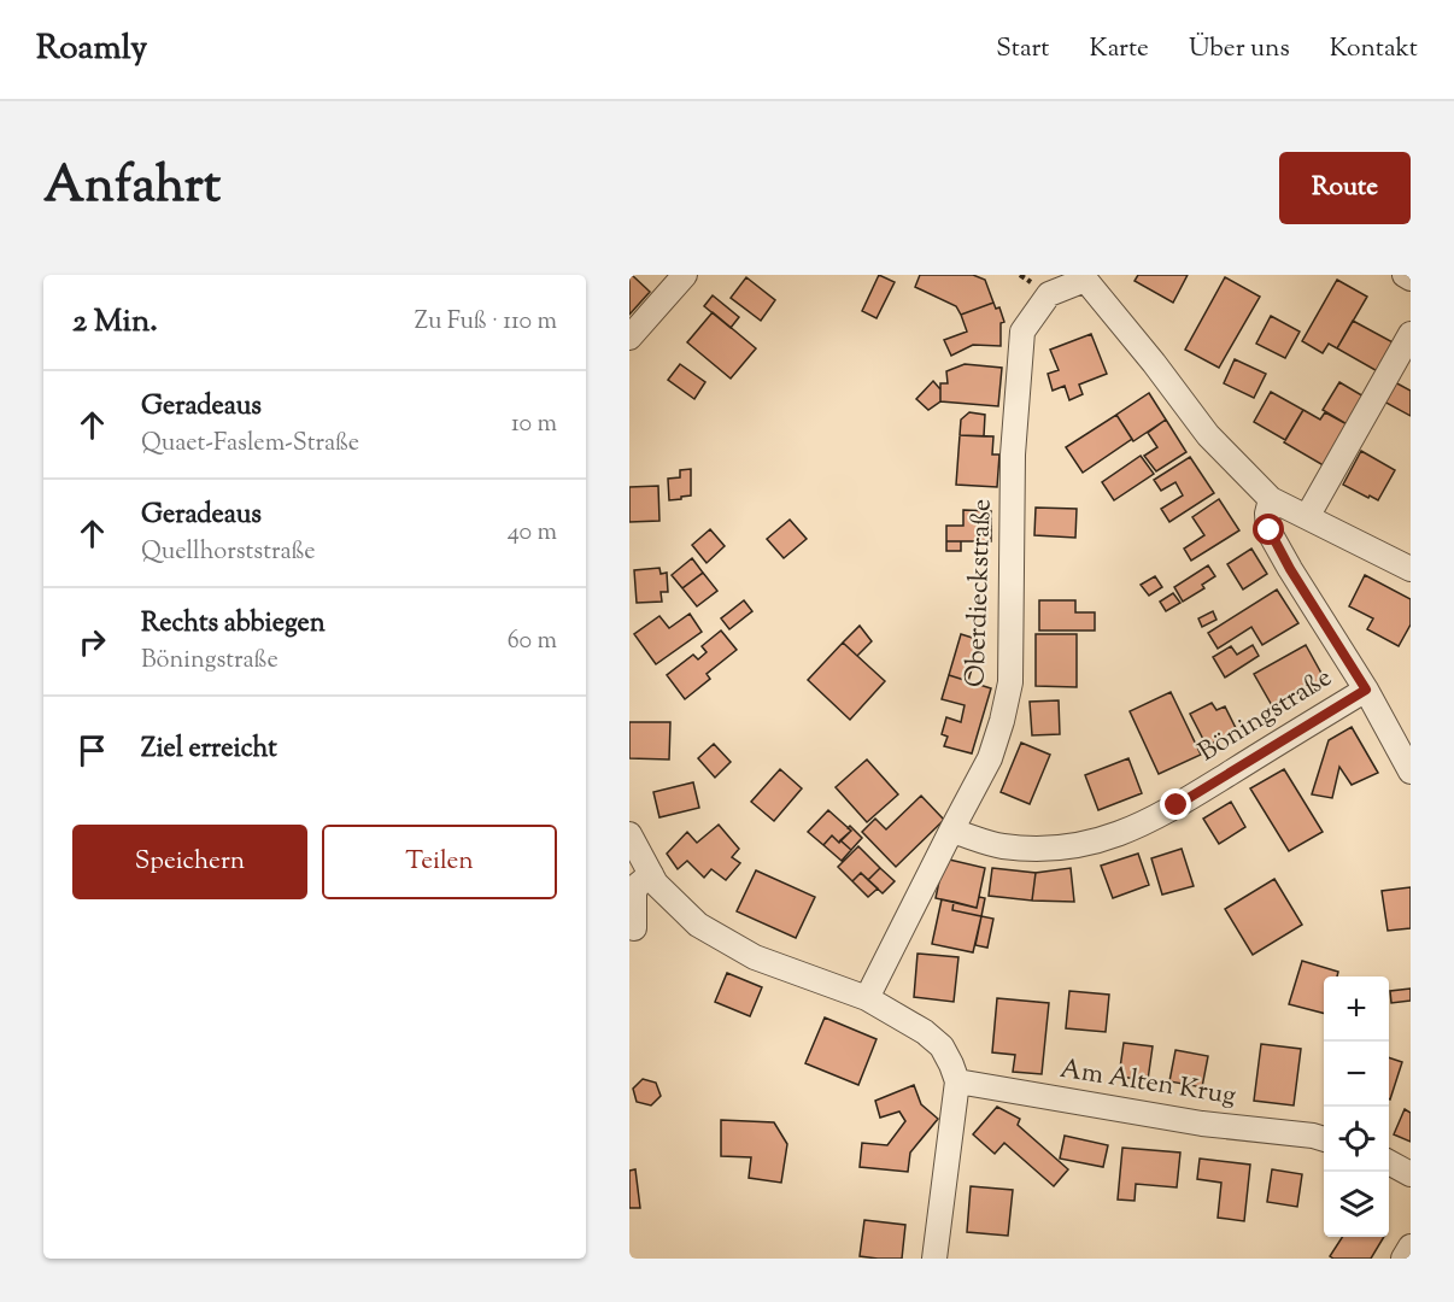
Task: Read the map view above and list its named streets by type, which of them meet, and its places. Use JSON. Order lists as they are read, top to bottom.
{
  "streets": {
    "street": ["Oberdieckstraße", "Böningstraße", "Am Alten Krug"]
  },
  "crossings": [
    ["Oberdieckstraße", "Böningstraße"]
  ],
  "page": {
    "header": "Roamly",
    "nav": [
      "Start",
      "Karte",
      "Über uns",
      "Kontakt"
    ],
    "title": "Anfahrt",
    "buttons": [
      "Route",
      ["Speichern", "Teilen"]
    ],
    "heading": ["2 Min.", "Zu Fuß · 110 m"],
    "list": [
      ["Geradeaus", "Quaet-Faslem-Straße", "10 m"],
      ["Geradeaus", "Quellhorststraße", "40 m"],
      ["Rechts abbiegen", "Böningstraße", "60 m"],
      "Ziel erreicht"
    ],
    "map_buttons": ["+", "−"]
  }
}
